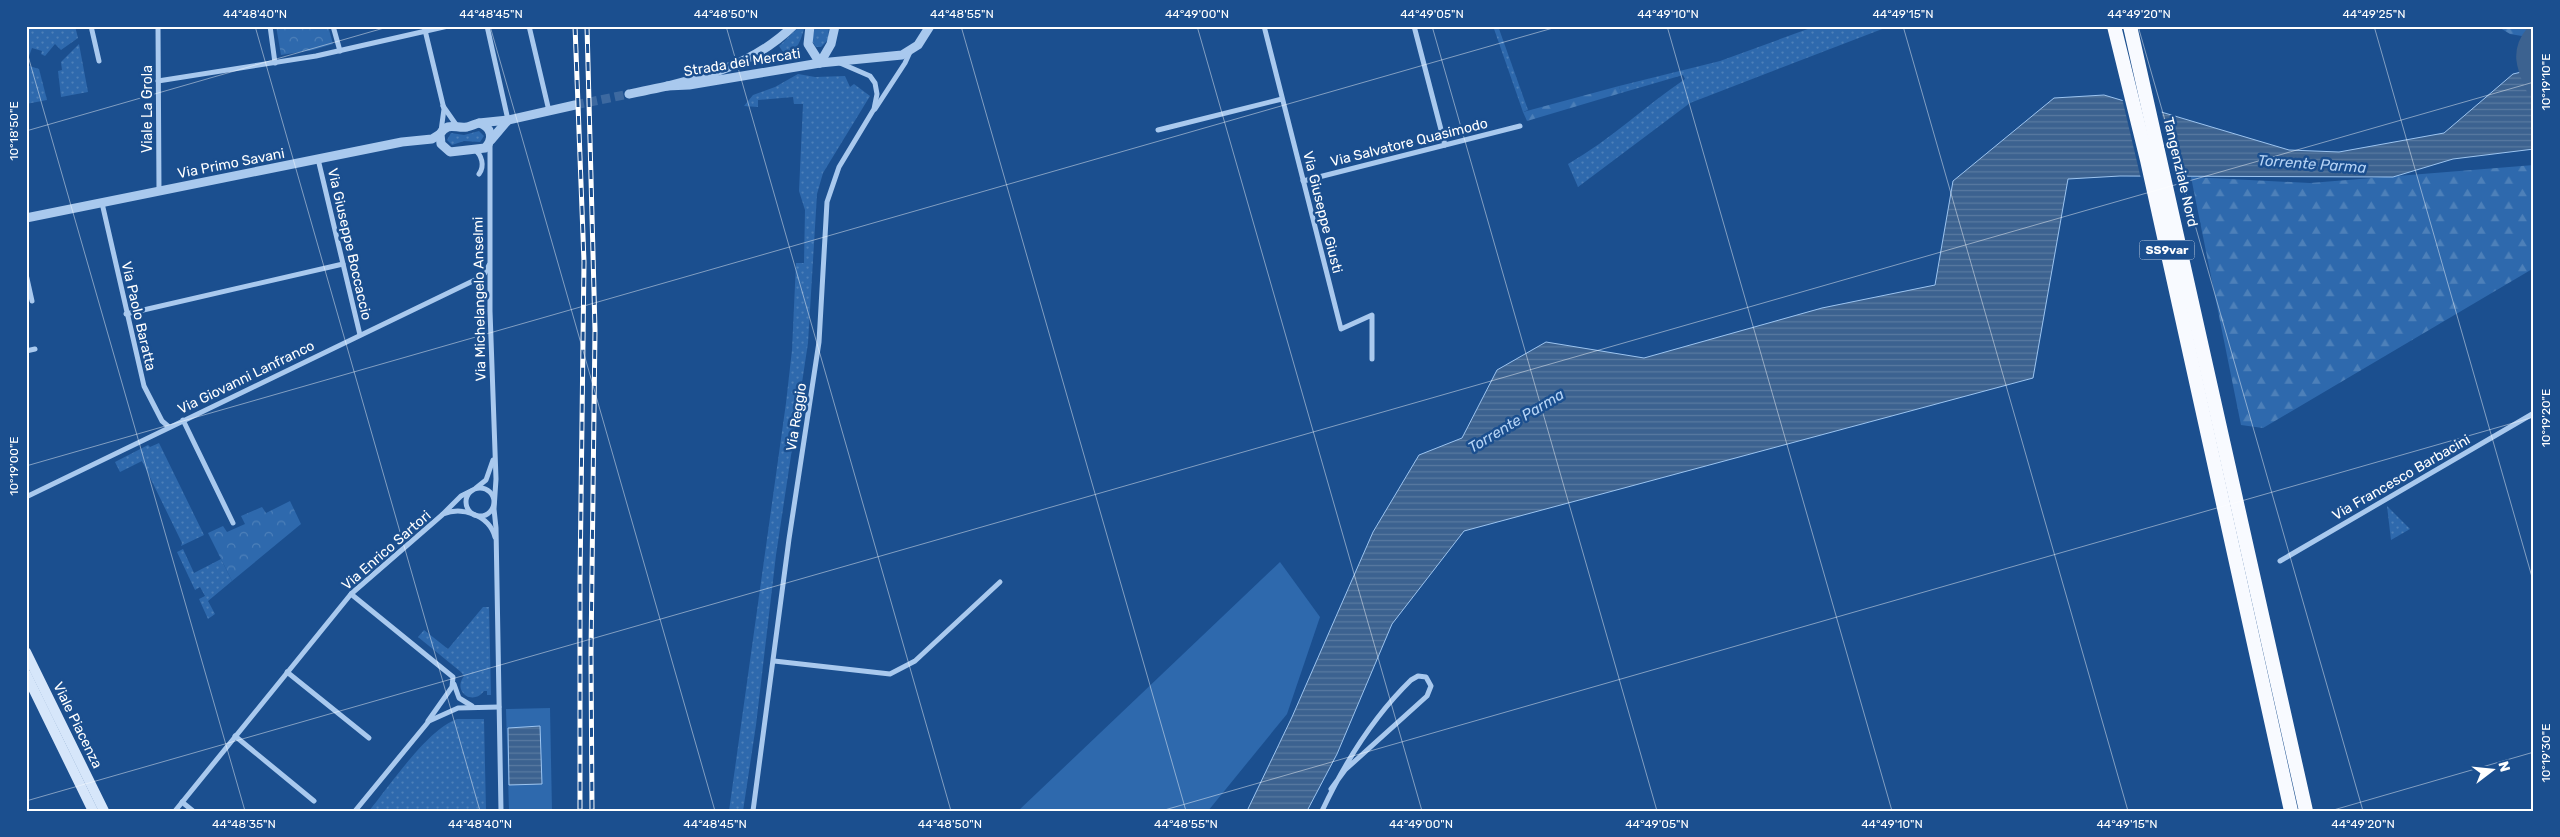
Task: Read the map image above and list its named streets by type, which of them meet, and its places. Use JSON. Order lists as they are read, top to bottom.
{
  "streets": {
    "highway": ["Tangenziale Nord", "SS9var"],
    "main road": ["Viale Piacenza"],
    "street": [
      "Strada dei Mercati",
      "Viale La Grola",
      "Via Salvatore Quasimodo",
      "Via Primo Savani",
      "Via Giuseppe Giusti",
      "Via Giuseppe Boccaccio",
      "Via Michelangelo Anselmi",
      "Via Paolo Baratta",
      "Via Giovanni Lanfranco",
      "Via Reggio",
      "Via Francesco Barbacini",
      "Via Enrico Sartori"
    ]
  },
  "crossings": [
    ["Viale La Grola", "Via Primo Savani"],
    ["Via Salvatore Quasimodo", "Via Giuseppe Giusti"],
    ["Via Primo Savani", "Via Giuseppe Boccaccio"],
    ["Via Primo Savani", "Via Paolo Baratta"],
    ["Via Giuseppe Boccaccio", "Via Giovanni Lanfranco"],
    ["Via Michelangelo Anselmi", "Via Enrico Sartori"],
    ["Via Paolo Baratta", "Via Giovanni Lanfranco"]
  ],
  "water": ["Torrente Parma"],
  "north": "right",
  "coordinates": [
    "44°48'40\"N",
    "44°48'45\"N",
    "44°48'50\"N",
    "44°48'55\"N",
    "44°49'00\"N",
    "44°49'05\"N",
    "44°49'10\"N",
    "44°49'15\"N",
    "44°49'20\"N",
    "44°49'25\"N",
    "10°19'10\"E",
    "10°18'50\"E",
    "10°19'20\"E",
    "10°19'00\"E",
    "10°19'30\"E",
    "44°48'35\"N"
  ]
}
